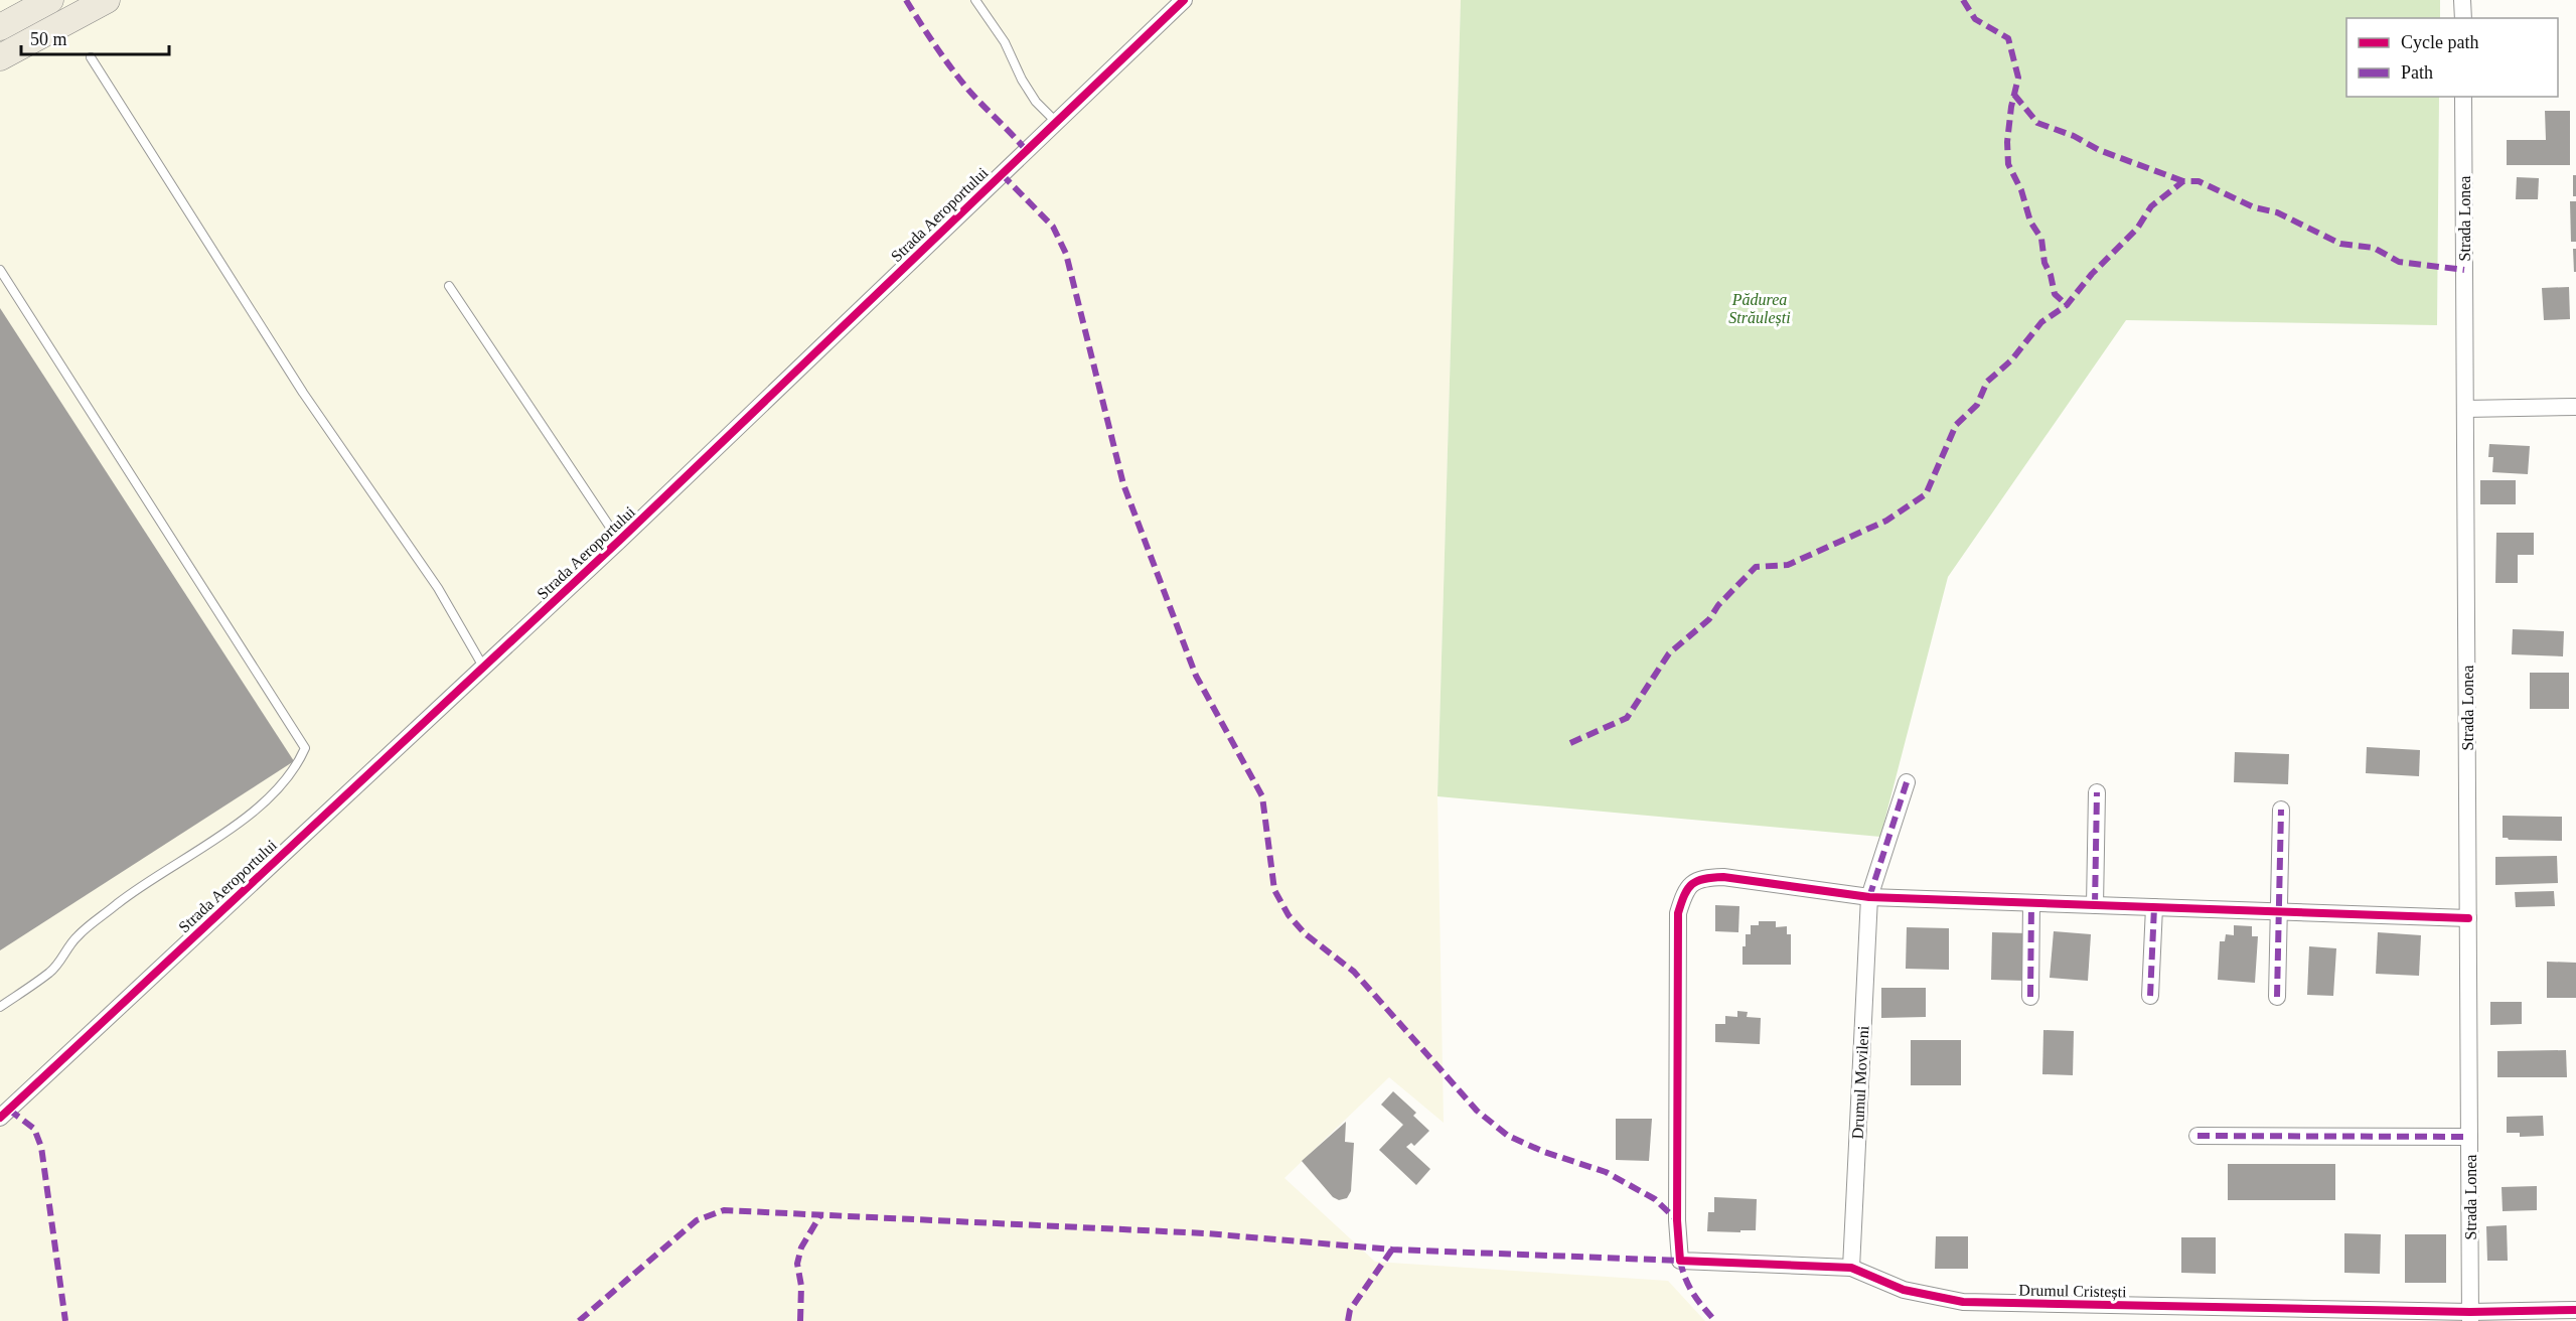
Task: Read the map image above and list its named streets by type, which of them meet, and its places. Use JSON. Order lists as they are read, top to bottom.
{
  "streets": {
    "street": [
      "Strada Aeroportului",
      "Strada Lonea",
      "Drumul Movileni",
      "Drumul Cristești"
    ]
  },
  "crossings": [
    ["Strada Lonea", "Drumul Cristești"],
    ["Drumul Movileni", "Drumul Cristești"]
  ],
  "parks": ["Pădurea Străulești"],
  "legend": ["Cycle path", "Path"],
  "scale_bar": "50 m"
}
